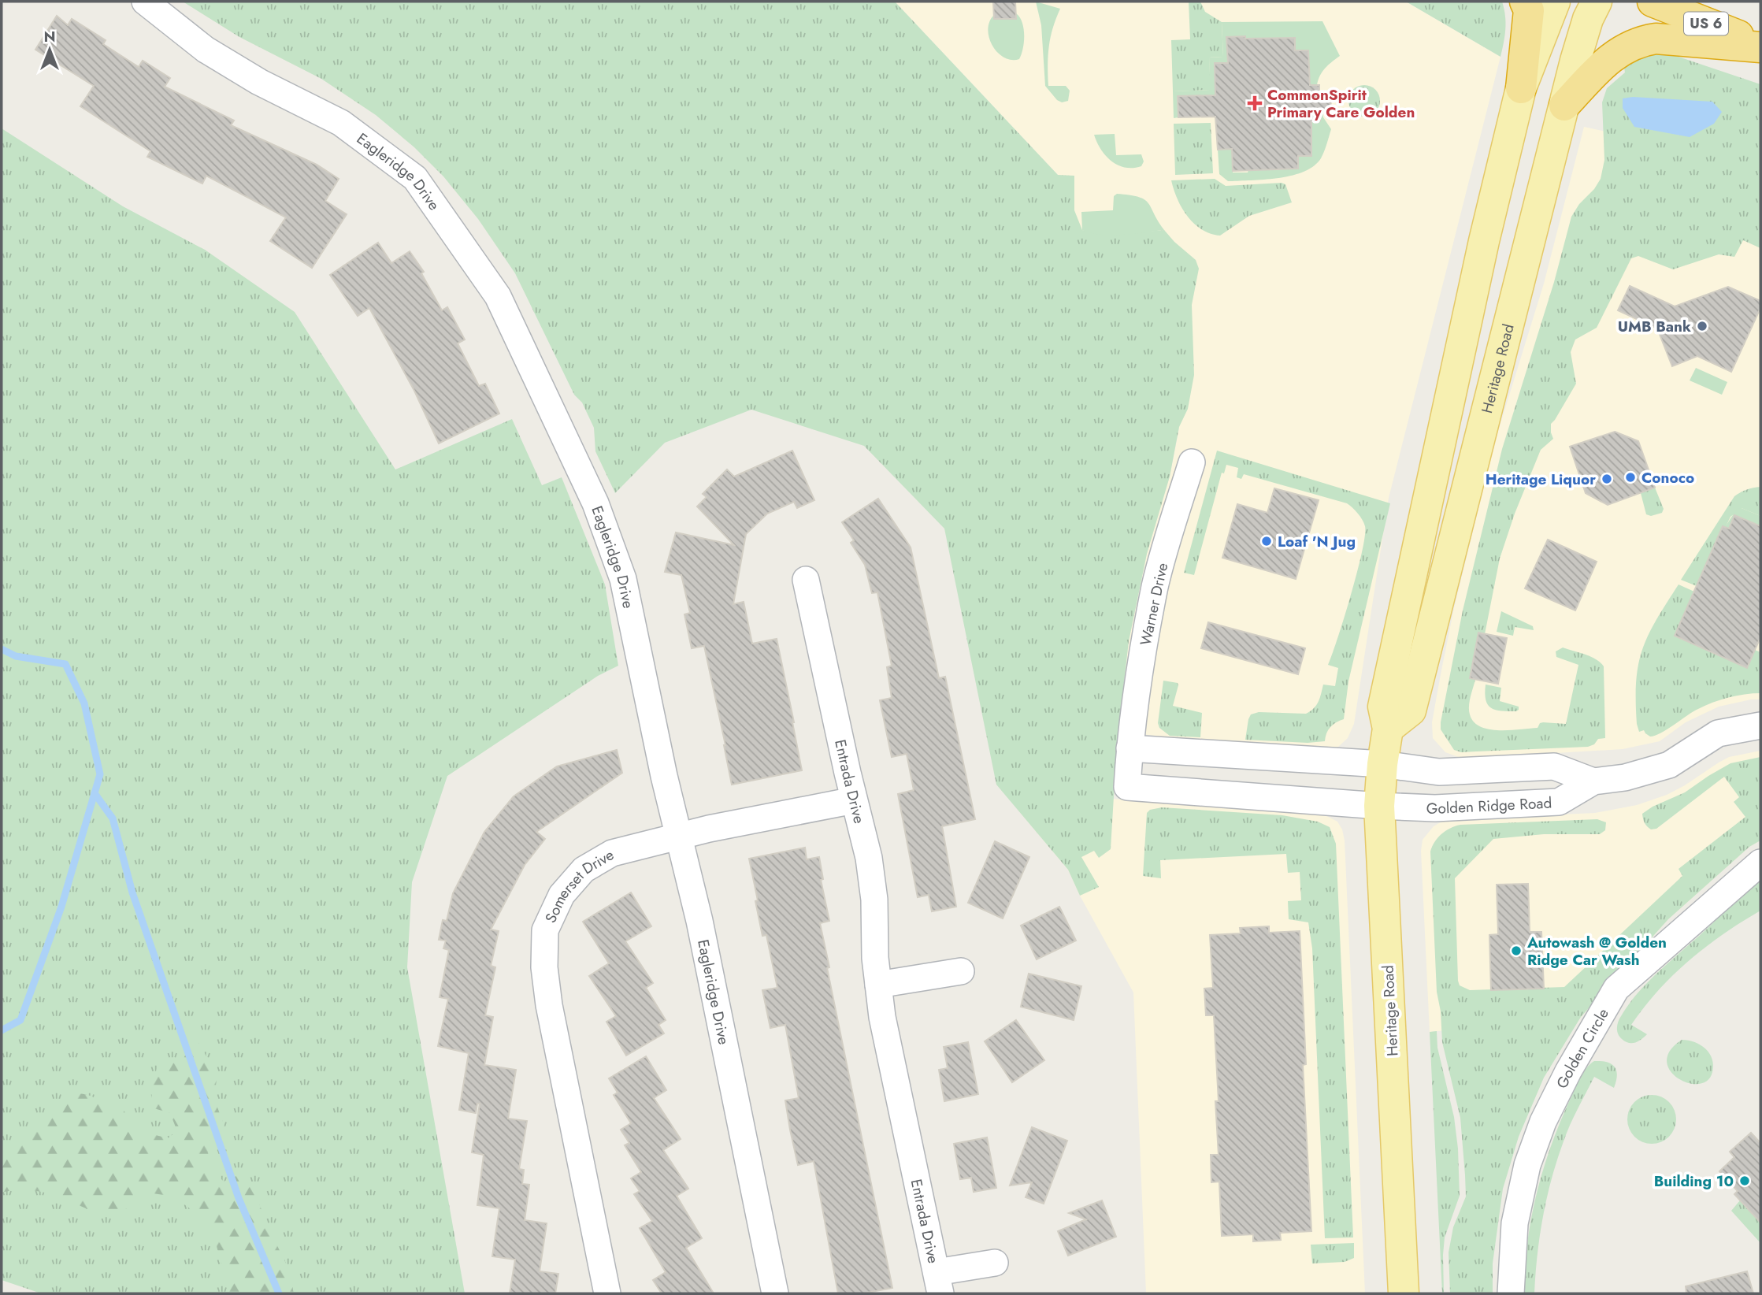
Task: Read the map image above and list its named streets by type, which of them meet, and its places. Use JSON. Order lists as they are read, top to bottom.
{
  "streets": {
    "highway": ["US 6"],
    "main road": ["Heritage Road"],
    "street": [
      "Eagleridge Drive",
      "Warner Drive",
      "Entrada Drive",
      "Golden Ridge Road",
      "Somerset Drive",
      "Golden Circle"
    ]
  },
  "crossings": [
    ["Eagleridge Drive", "Somerset Drive"],
    ["Heritage Road", "Warner Drive"],
    ["Heritage Road", "Golden Ridge Road"],
    ["Warner Drive", "Golden Ridge Road"],
    ["Entrada Drive", "Somerset Drive"]
  ],
  "places": {
    "health": ["CommonSpirit Primary Care Golden"],
    "other": [
      "UMB Bank",
      "Conoco",
      "Heritage Liquor",
      "Loaf 'N Jug",
      "Autowash @ Golden Ridge Car Wash",
      "Building 10"
    ]
  },
  "north": "top"
}
